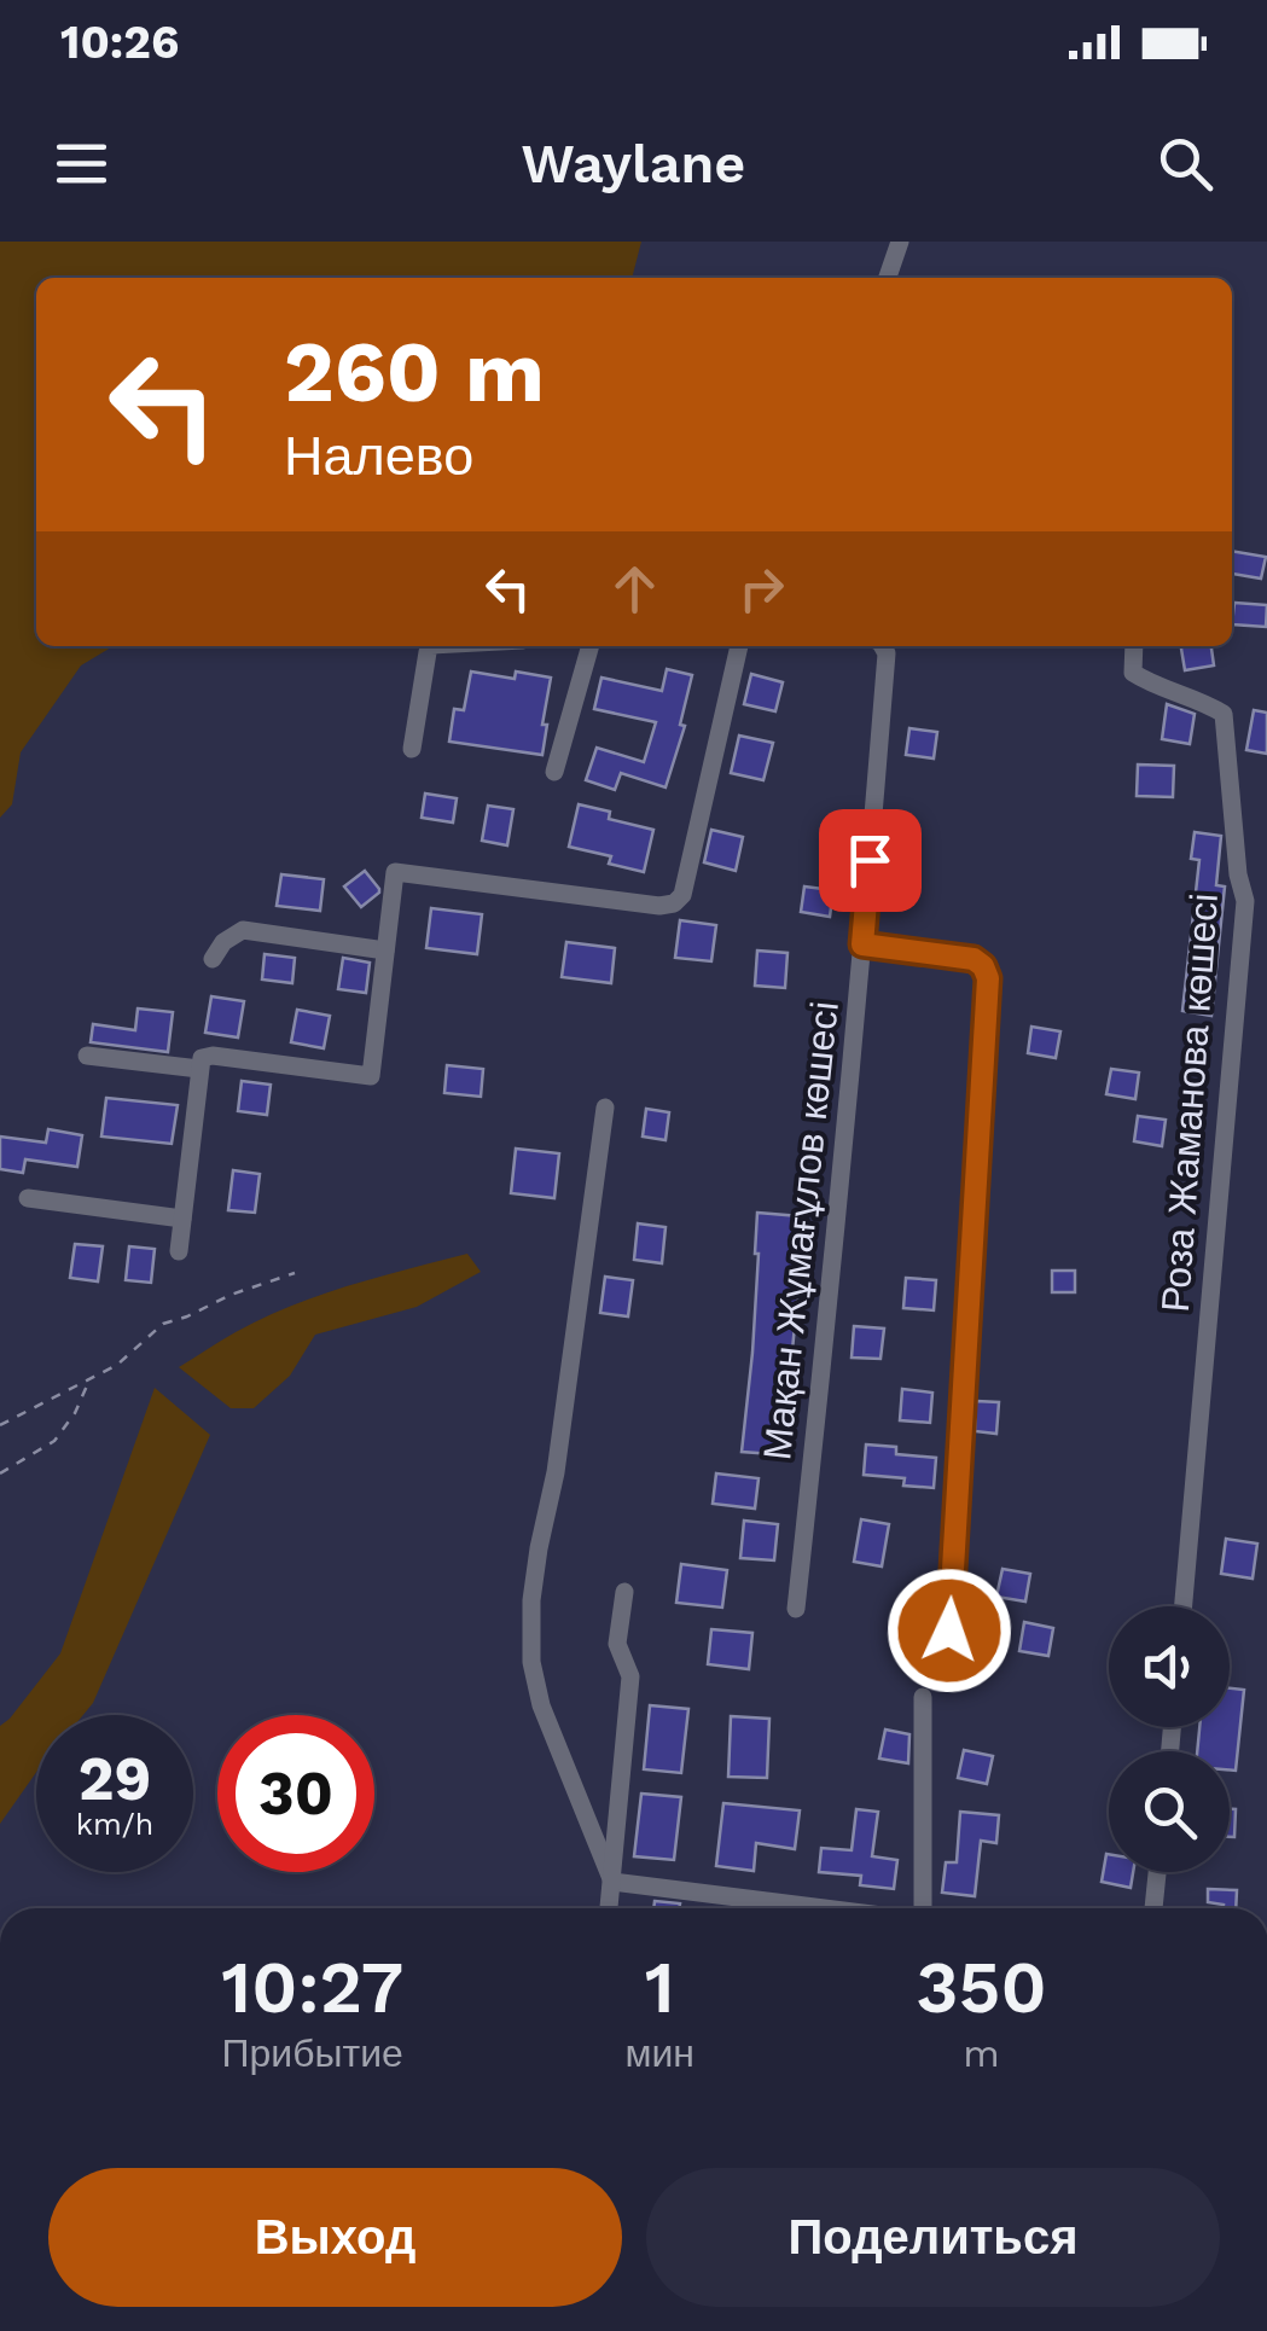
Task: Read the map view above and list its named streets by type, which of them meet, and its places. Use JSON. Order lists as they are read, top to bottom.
{
  "streets": {
    "street": ["Роза Жаманова көшесі", "Мақан Жұмағұлов көшесі"]
  },
  "page": {
    "status": "10:26",
    "header": "Waylane",
    "turn": ["260 m", "Налево"],
    "speed": "29 km/h",
    "limit": "30",
    "eta": [
      "10:27",
      "Прибытие",
      "1",
      "мин",
      "350",
      "m"
    ],
    "buttons": ["Выход", "Поделиться"]
  }
}
